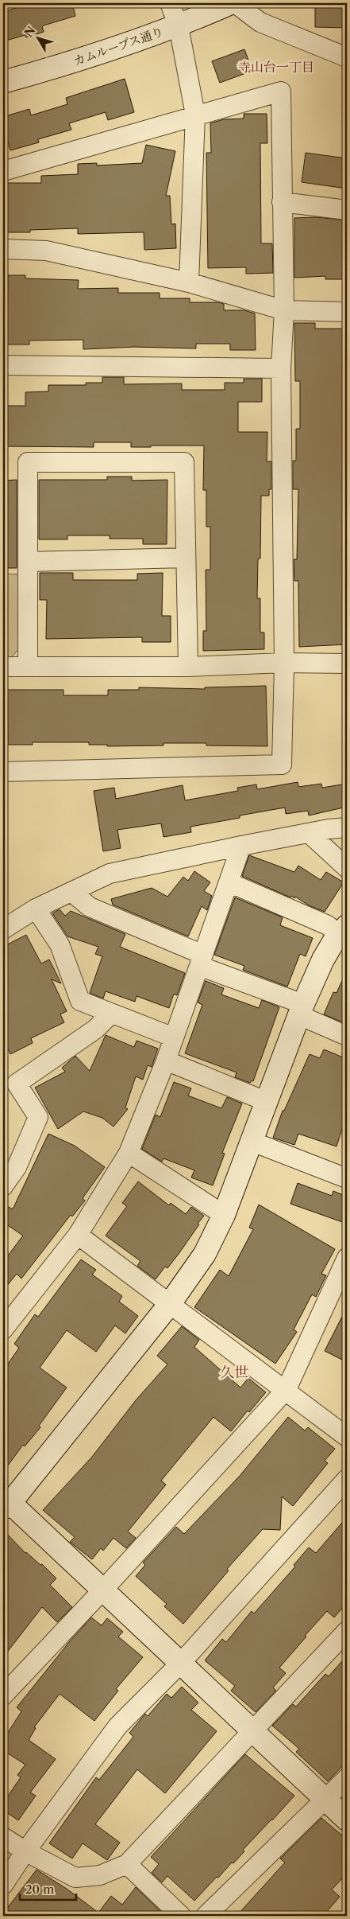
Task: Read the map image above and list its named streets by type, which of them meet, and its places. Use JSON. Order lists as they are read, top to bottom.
{
  "streets": {
    "street": ["カムループス通り"]
  },
  "districts": ["寺山台一丁目", "久世"],
  "scale_bar": "20 m",
  "north": "top left"
}
